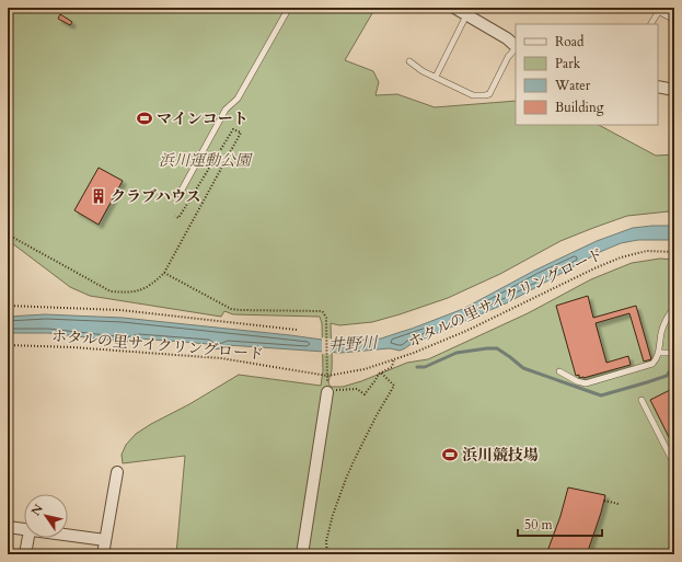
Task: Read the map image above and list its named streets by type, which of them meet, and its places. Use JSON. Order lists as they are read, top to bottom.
{
  "streets": {
    "path": ["ホタルの里サイクリングロード"]
  },
  "water": ["井野川"],
  "parks": ["浜川運動公園"],
  "places": {
    "sports": ["マインコート", "浜川競技場"],
    "building": ["クラブハウス"]
  },
  "legend": [
    "Road",
    "Park",
    "Water",
    "Building"
  ],
  "scale_bar": "50 m",
  "north": "top left"
}
